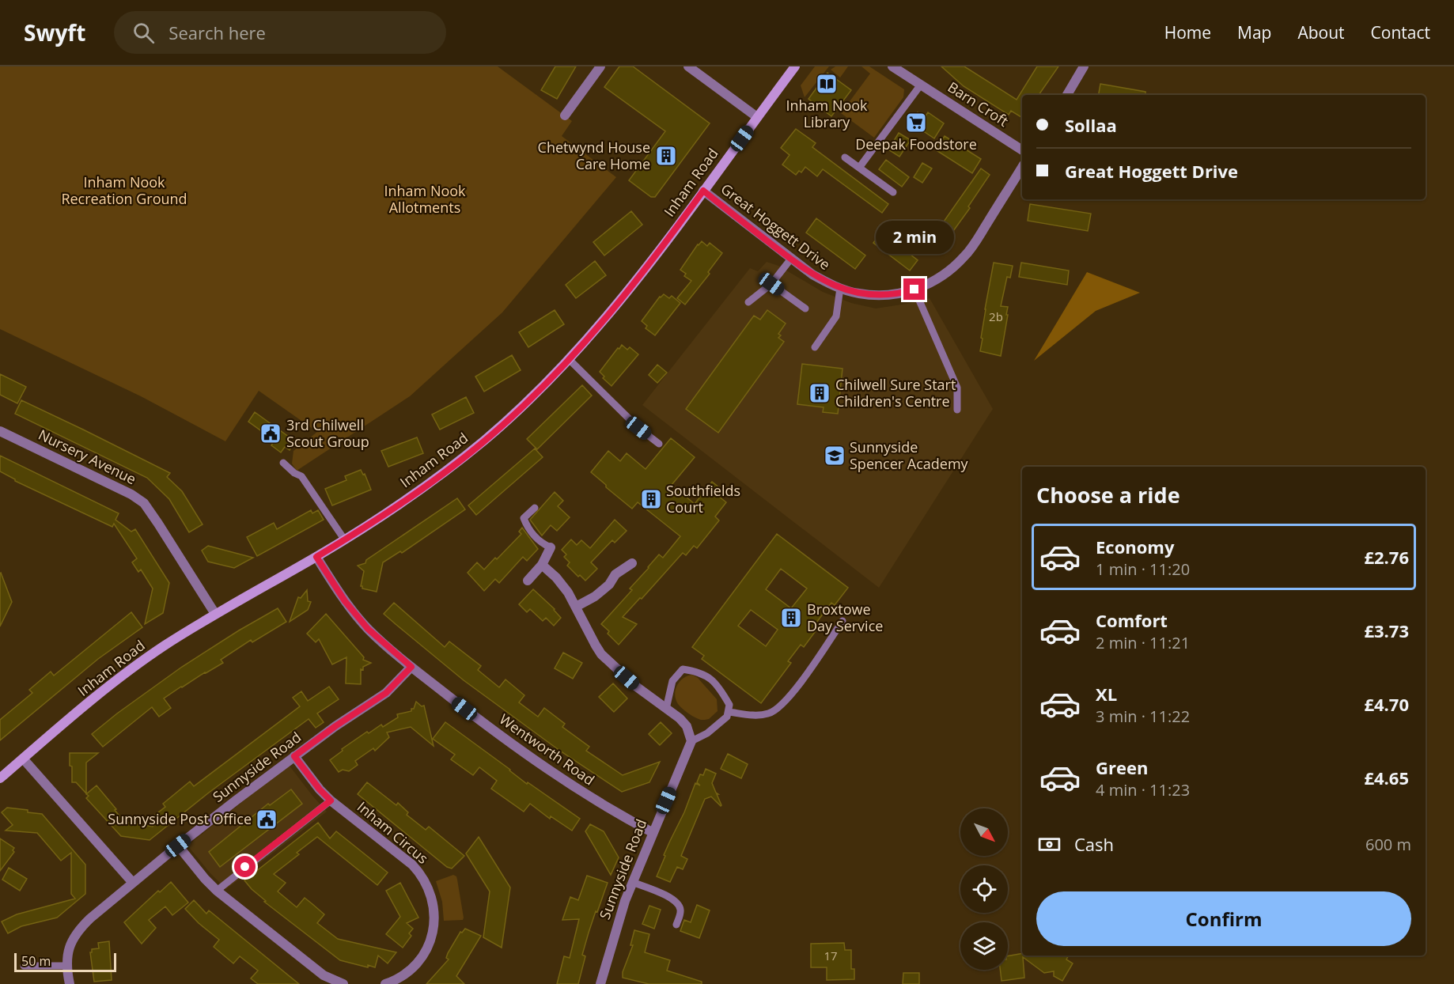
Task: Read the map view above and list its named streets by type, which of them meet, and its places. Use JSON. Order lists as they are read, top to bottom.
{
  "streets": {
    "street": [
      "Barn Croft",
      "Inham Road",
      "Great Hoggett Drive",
      "Nursery Avenue",
      "Wentworth Road",
      "Sunnyside Road",
      "Inham Circus"
    ]
  },
  "crossings": [
    ["Inham Road", "Great Hoggett Drive"],
    ["Inham Road", "Nursery Avenue"],
    ["Inham Road", "Wentworth Road"],
    ["Wentworth Road", "Sunnyside Road"],
    ["Sunnyside Road", "Inham Circus"]
  ],
  "parks": ["Inham Nook Recreation Ground", "Inham Nook Allotments"],
  "places": {
    "library": ["Inham Nook Library"],
    "supermarket": ["Deepak Foodstore"],
    "building": [
      "Chetwynd House Care Home",
      "Chilwell Sure Start Children's Centre",
      "Southfields Court",
      "Broxtowe Day Service"
    ],
    "public building": ["3rd Chilwell Scout Group", "Sunnyside Post Office"],
    "school or university": ["Sunnyside Spencer Academy"]
  },
  "house_numbers": ["2b", "17"],
  "scale_bar": "50 m",
  "north": "bottom right",
  "page": {
    "header": "Swyft",
    "search": "Search here",
    "nav": [
      "Home",
      "Map",
      "About",
      "Contact"
    ],
    "banner": ["Sollaa", "Great Hoggett Drive"],
    "bubble": "2 min",
    "heading": "Choose a ride",
    "list": [
      {
        "name": "Economy",
        "note": "1 min · 11:20",
        "value": "£2.76"
      },
      {
        "name": "Comfort",
        "note": "2 min · 11:21",
        "value": "£3.73"
      },
      {
        "name": "XL",
        "note": "3 min · 11:22",
        "value": "£4.70"
      },
      {
        "name": "Green",
        "note": "4 min · 11:23",
        "value": "£4.65"
      }
    ],
    "pay": ["Cash", "600 m"],
    "buttons": "Confirm",
    "scale": "50 m"
  }
}
